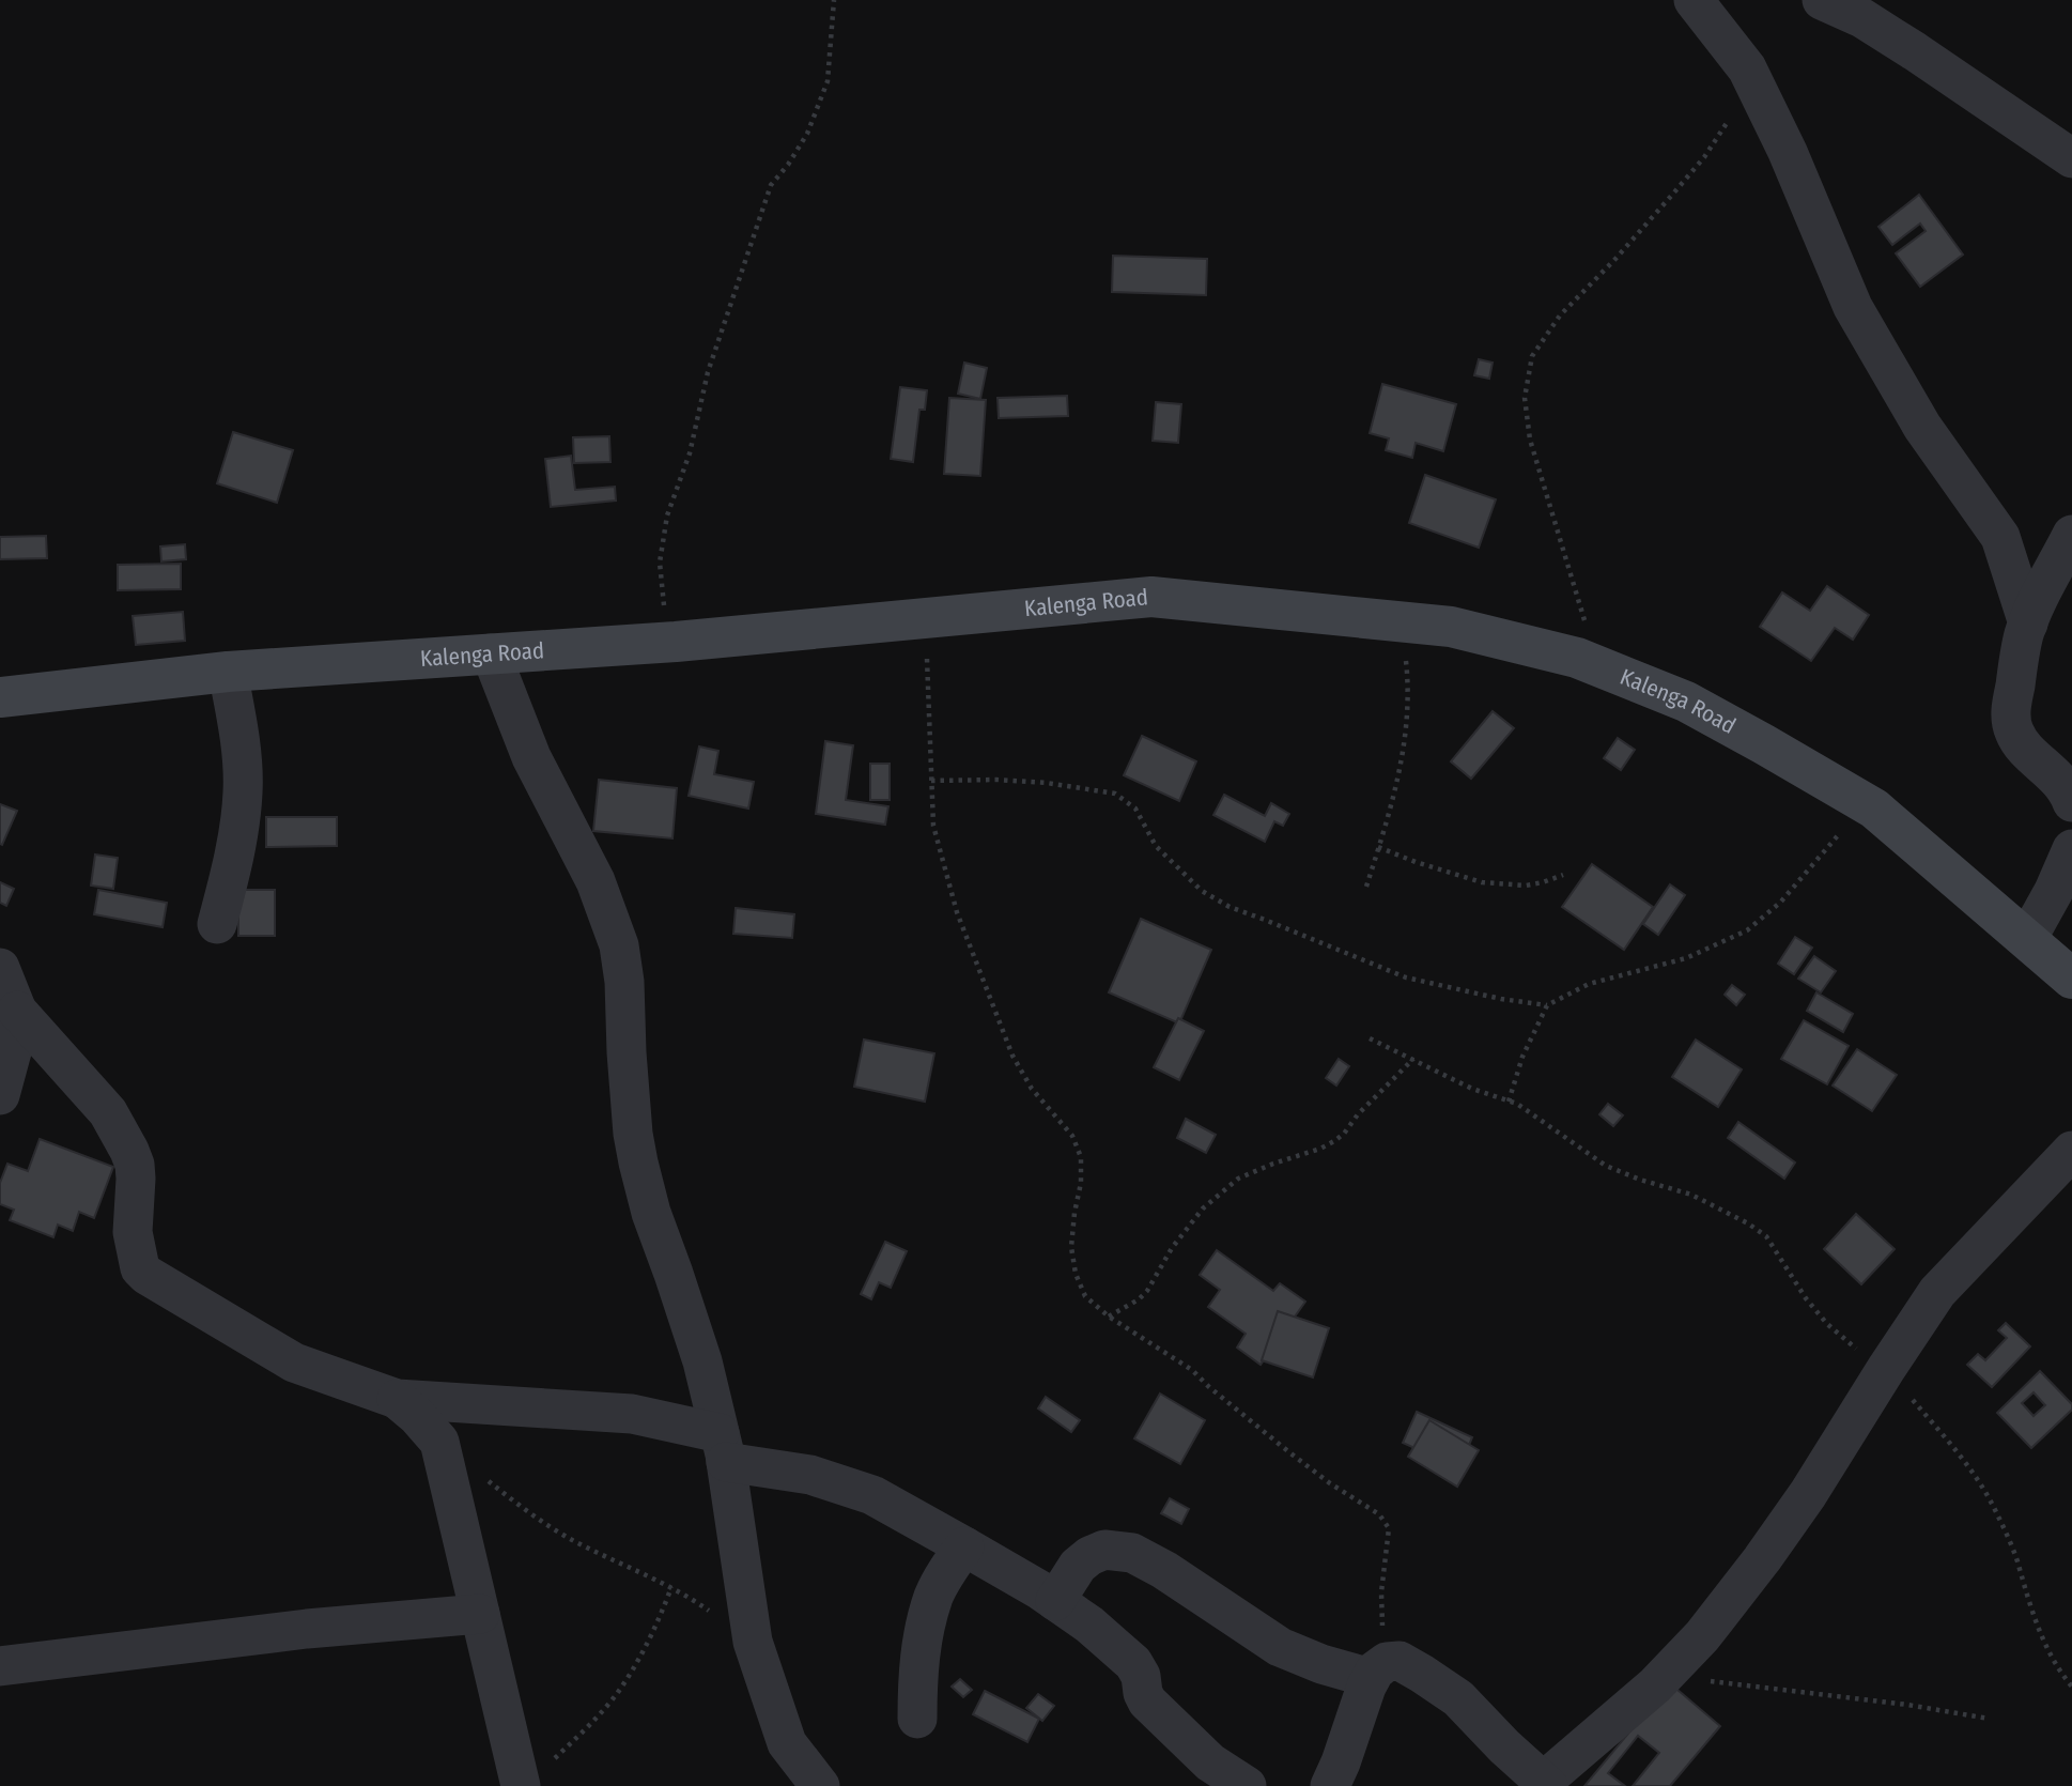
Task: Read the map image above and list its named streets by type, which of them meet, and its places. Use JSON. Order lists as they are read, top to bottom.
{
  "streets": {
    "main road": ["Kalenga Road"]
  }
}
